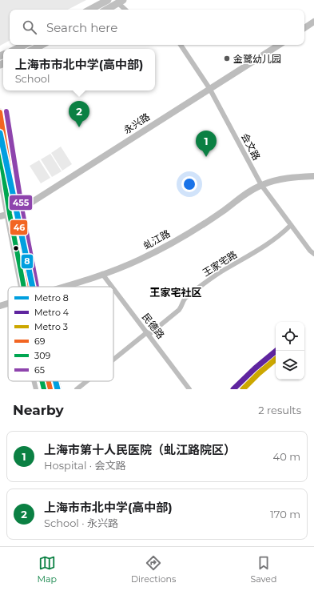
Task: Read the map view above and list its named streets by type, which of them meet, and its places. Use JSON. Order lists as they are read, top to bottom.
{
  "streets": {
    "street": [
      "永兴路",
      "会文路",
      "虬江路",
      "王家宅路",
      "民德路"
    ]
  },
  "crossings": [
    ["永兴路", "会文路"],
    ["会文路", "虬江路"],
    ["会文路", "王家宅路"],
    ["虬江路", "民德路"],
    ["王家宅路", "民德路"]
  ],
  "districts": ["王家宅社区"],
  "places": ["金鹭幼儿园"],
  "lines": [
    "transit line 455",
    "transit line 46",
    "metro line 8",
    "metro line 4",
    "metro line 3"
  ],
  "legend": [
    "Metro 8",
    "Metro 4",
    "Metro 3",
    "69",
    "309",
    "65"
  ],
  "page": {
    "search": "Search here",
    "popup": ["上海市市北中学(高中部)", "School"],
    "pins": ["2", "1"],
    "heading": ["Nearby", "2 results"],
    "list": [
      {
        "mark": "1",
        "name": "上海市第十人民医院（虬江路院区）",
        "note": "Hospital · 会文路",
        "value": "40 m"
      },
      {
        "mark": "2",
        "name": "上海市市北中学(高中部)",
        "note": "School · 永兴路",
        "value": "170 m"
      }
    ],
    "nav": ["Map", "Directions", "Saved"]
  }
}
